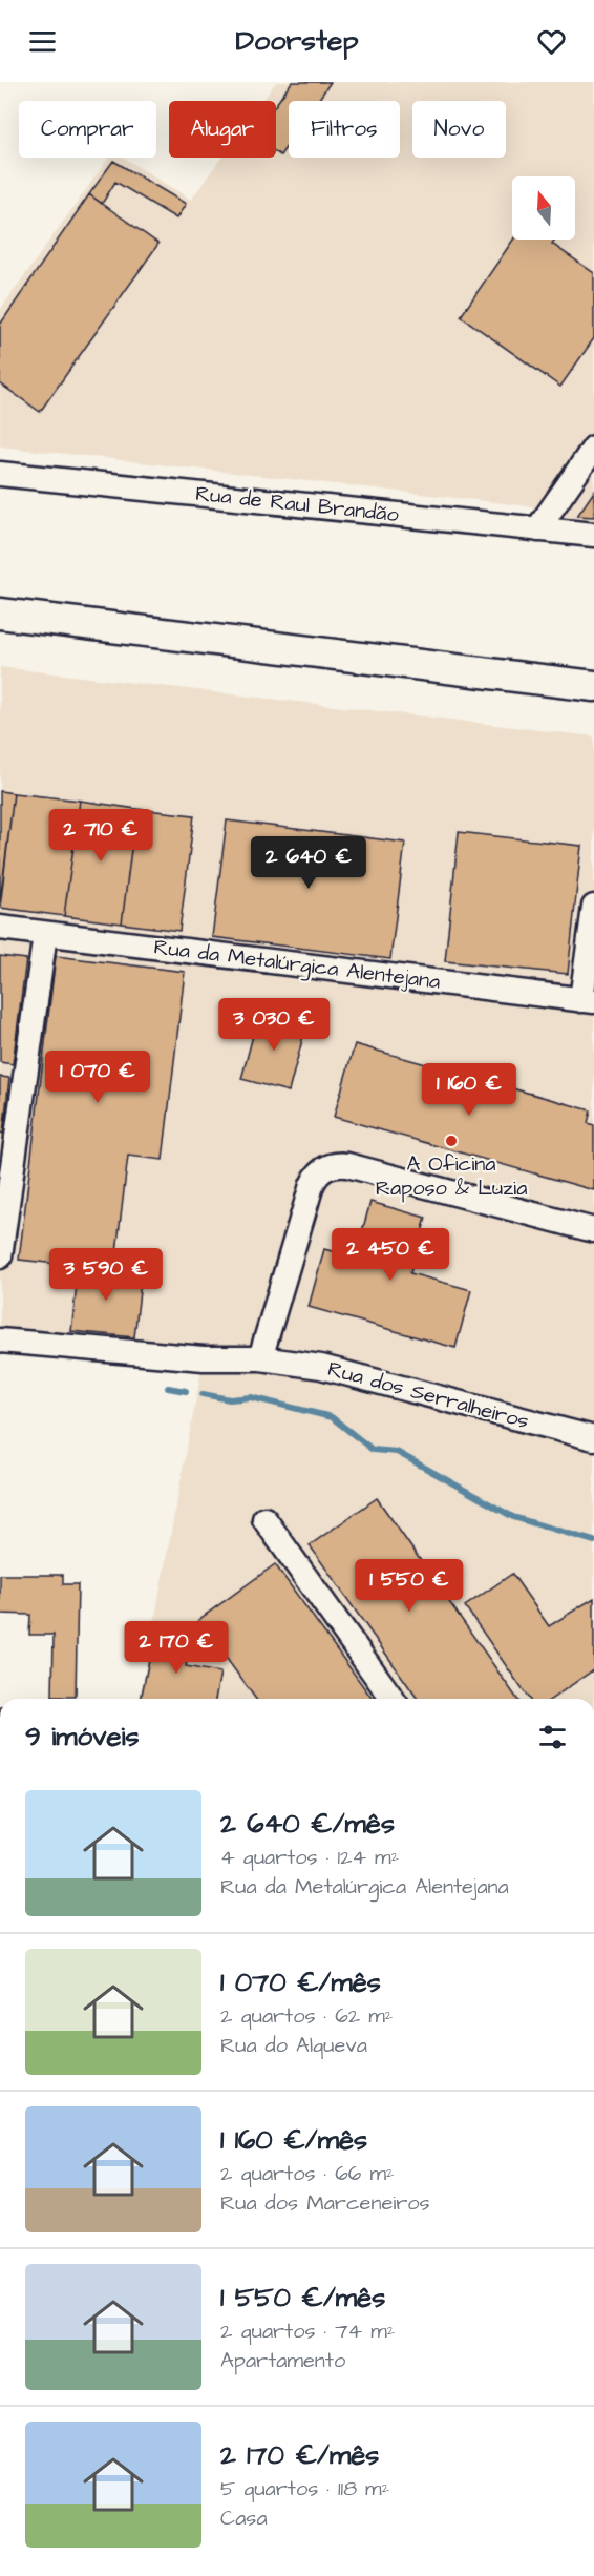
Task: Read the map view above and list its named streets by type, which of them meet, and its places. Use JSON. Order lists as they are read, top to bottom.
{
  "streets": {
    "street": ["Rua de Raul Brandão", "Rua da Metalúrgica Alentejana", "Rua dos Serralheiros"]
  },
  "places": ["A Oficina Raposo & Luzia"],
  "north": "top",
  "page": {
    "header": "Doorstep",
    "chip": [
      "Comprar",
      "Alugar",
      "Filtros",
      "Novo"
    ],
    "price": [
      "2 710 €",
      "2 640 €",
      "3 030 €",
      "1 070 €",
      "1 160 €",
      "2 450 €",
      "3 590 €",
      "1 550 €",
      "2 170 €"
    ],
    "heading": "9 imóveis",
    "list": [
      {
        "name": "2 640 €/mês",
        "note": "4 quartos · 124 m² · Rua da Metalúrgica Alentejana"
      },
      {
        "name": "1 070 €/mês",
        "note": "2 quartos · 62 m² · Rua do Alqueva"
      },
      {
        "name": "1 160 €/mês",
        "note": "2 quartos · 66 m² · Rua dos Marceneiros"
      },
      {
        "name": "1 550 €/mês",
        "note": "2 quartos · 74 m² · Apartamento"
      },
      {
        "name": "2 170 €/mês",
        "note": "5 quartos · 118 m² · Casa"
      }
    ]
  }
}
